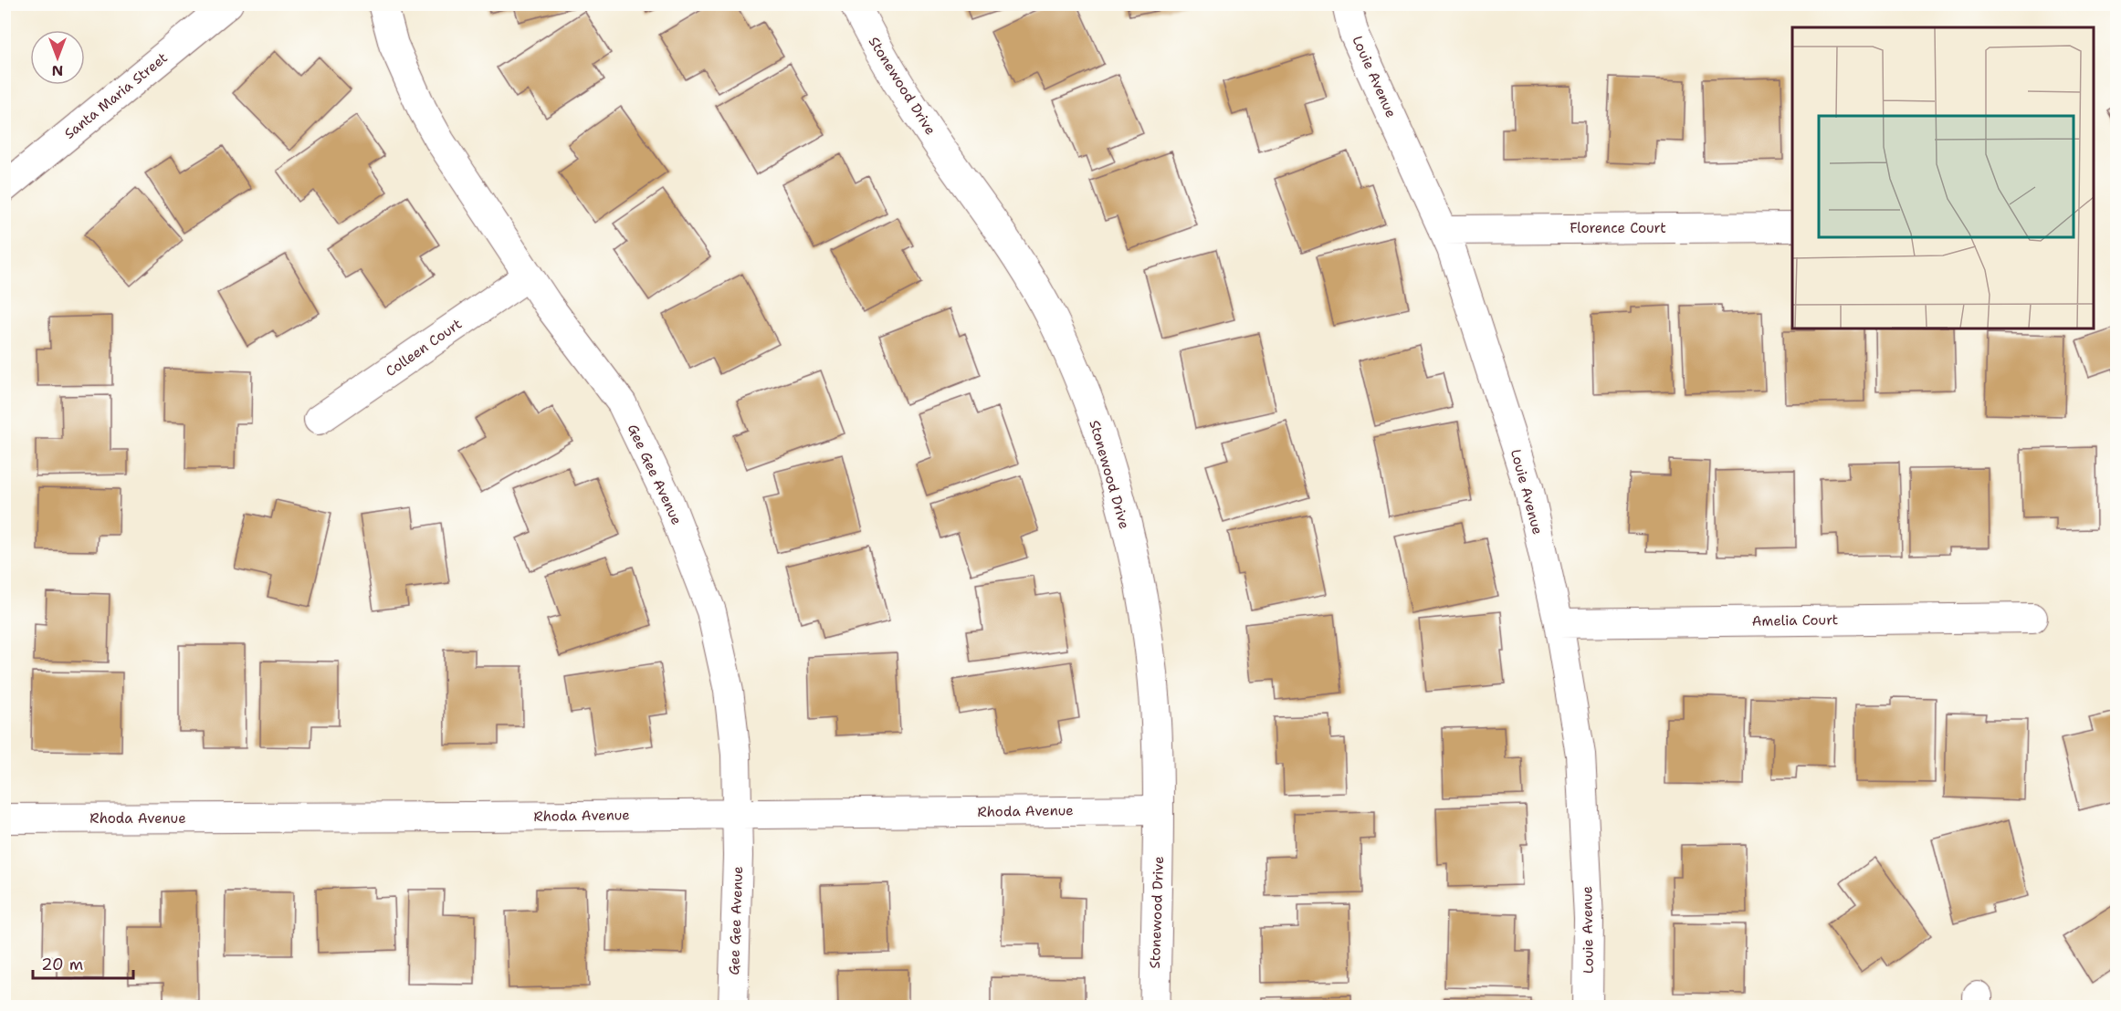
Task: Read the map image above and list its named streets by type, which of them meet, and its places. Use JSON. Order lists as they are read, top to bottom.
{
  "streets": {
    "street": [
      "Louie Avenue",
      "Stonewood Drive",
      "Santa Maria Street",
      "Florence Court",
      "Colleen Court",
      "Gee Gee Avenue",
      "Amelia Court",
      "Rhoda Avenue"
    ]
  },
  "crossings": [
    ["Louie Avenue", "Florence Court"],
    ["Louie Avenue", "Amelia Court"],
    ["Stonewood Drive", "Rhoda Avenue"],
    ["Colleen Court", "Gee Gee Avenue"],
    ["Gee Gee Avenue", "Rhoda Avenue"]
  ],
  "scale_bar": "20 m",
  "north": "bottom"
}
